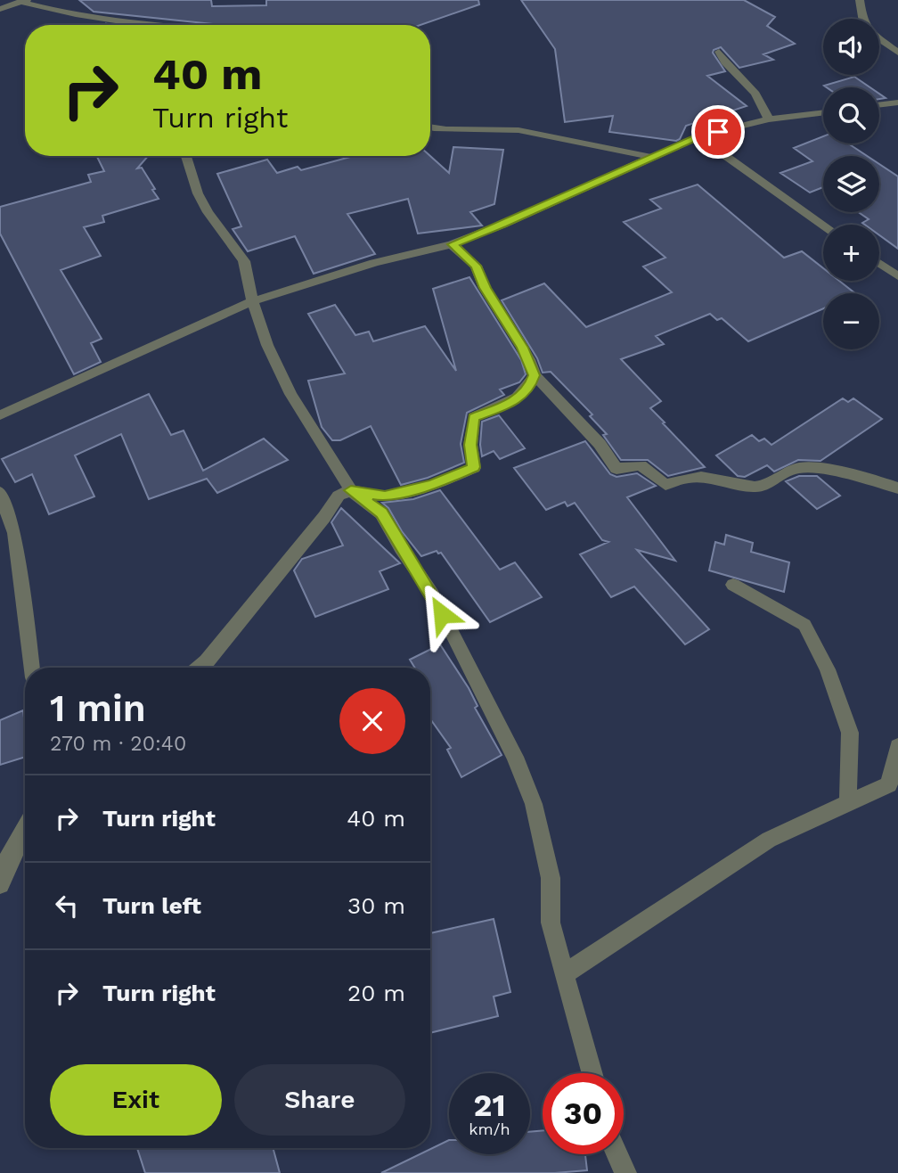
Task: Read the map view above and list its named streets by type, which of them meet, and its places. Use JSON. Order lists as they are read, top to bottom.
{
  "page": {
    "map_buttons": ["+", "−"],
    "turn": ["40 m", "Turn right"],
    "heading": ["1 min", "270 m · 20:40"],
    "list": [
      {
        "name": "Turn right",
        "value": "40 m"
      },
      {
        "name": "Turn left",
        "value": "30 m"
      },
      {
        "name": "Turn right",
        "value": "20 m"
      }
    ],
    "buttons": ["Exit", "Share"],
    "speed": "21 km/h",
    "limit": "30"
  }
}
